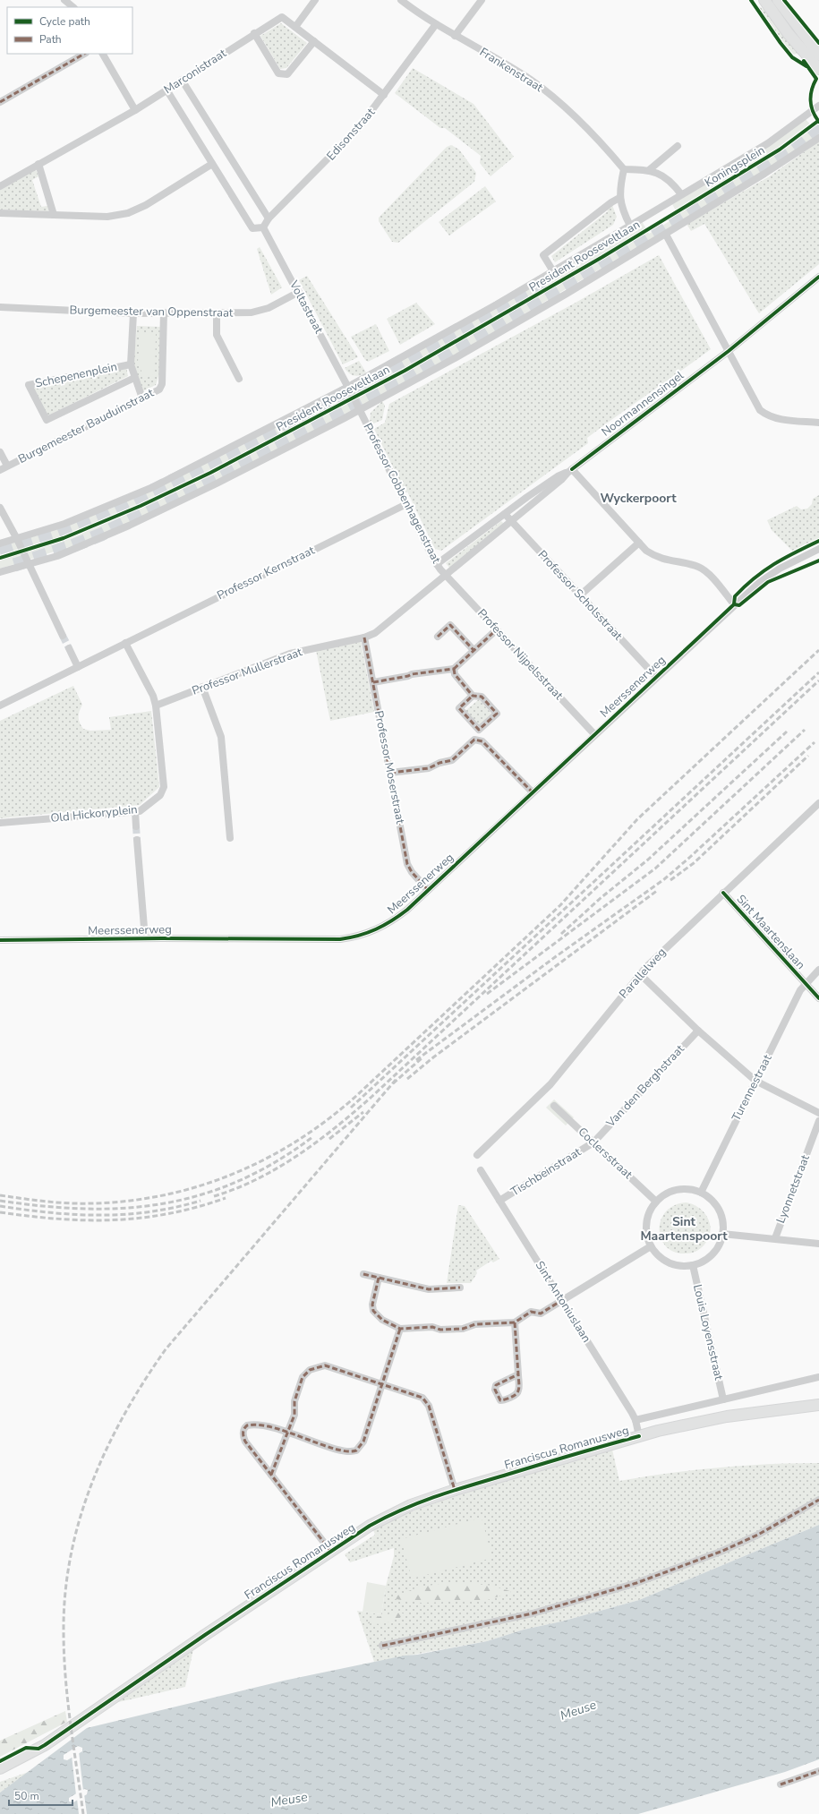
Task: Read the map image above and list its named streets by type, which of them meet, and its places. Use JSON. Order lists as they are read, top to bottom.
{
  "streets": {
    "street": [
      "Frankenstraat",
      "Marconistraat",
      "Edisonstraat",
      "Koningsplein",
      "President Rooseveltlaan",
      "Voltastraat",
      "Burgemeester van Oppenstraat",
      "Schepenenplein",
      "Noormannensingel",
      "Burgemeester Bauduinstraat",
      "Professor Cobbenhagenstraat",
      "Professor Kernstraat",
      "Professor Scholsstraat",
      "Professor Nijpelsstraat",
      "Professor Mullerstraat",
      "Meerssenerweg",
      "Professor Moserstraat",
      "Old Hickoryplein",
      "Sint Maartenslaan",
      "Parallelweg",
      "Van den Berghstraat",
      "Turennestraat",
      "Coclersstraat",
      "Tischbeinstraat",
      "Lyonnetstraat",
      "Sint Antoniuslaan",
      "Louis Loyensstraat",
      "Franciscus Romanusweg"
    ]
  },
  "crossings": [
    ["Frankenstraat", "Edisonstraat"],
    ["Marconistraat", "Edisonstraat"],
    ["Edisonstraat", "Voltastraat"],
    ["Koningsplein", "President Rooseveltlaan"],
    ["President Rooseveltlaan", "Voltastraat"],
    ["President Rooseveltlaan", "Professor Cobbenhagenstraat"],
    ["Voltastraat", "Burgemeester van Oppenstraat"],
    ["Voltastraat", "Professor Cobbenhagenstraat"],
    ["Burgemeester van Oppenstraat", "Burgemeester Bauduinstraat"],
    ["Noormannensingel", "Professor Cobbenhagenstraat"],
    ["Noormannensingel", "Professor Scholsstraat"],
    ["Noormannensingel", "Professor Nijpelsstraat"],
    ["Noormannensingel", "Professor Mullerstraat"],
    ["Professor Cobbenhagenstraat", "Professor Kernstraat"],
    ["Professor Cobbenhagenstraat", "Professor Nijpelsstraat"],
    ["Professor Cobbenhagenstraat", "Professor Mullerstraat"],
    ["Professor Kernstraat", "Old Hickoryplein"],
    ["Professor Scholsstraat", "Meerssenerweg"],
    ["Professor Nijpelsstraat", "Professor Mullerstraat"],
    ["Professor Nijpelsstraat", "Meerssenerweg"],
    ["Professor Mullerstraat", "Professor Moserstraat"],
    ["Professor Mullerstraat", "Old Hickoryplein"],
    ["Meerssenerweg", "Professor Moserstraat"],
    ["Sint Maartenslaan", "Parallelweg"],
    ["Sint Maartenslaan", "Turennestraat"],
    ["Van den Berghstraat", "Coclersstraat"],
    ["Van den Berghstraat", "Tischbeinstraat"],
    ["Turennestraat", "Coclersstraat"],
    ["Turennestraat", "Louis Loyensstraat"],
    ["Coclersstraat", "Tischbeinstraat"],
    ["Coclersstraat", "Louis Loyensstraat"],
    ["Tischbeinstraat", "Sint Antoniuslaan"],
    ["Sint Antoniuslaan", "Franciscus Romanusweg"],
    ["Louis Loyensstraat", "Franciscus Romanusweg"]
  ],
  "districts": ["Wyckerpoort", "Sint Maartenspoort"],
  "water": ["Meuse"],
  "legend": ["Cycle path", "Path"],
  "scale_bar": "50 m"
}
